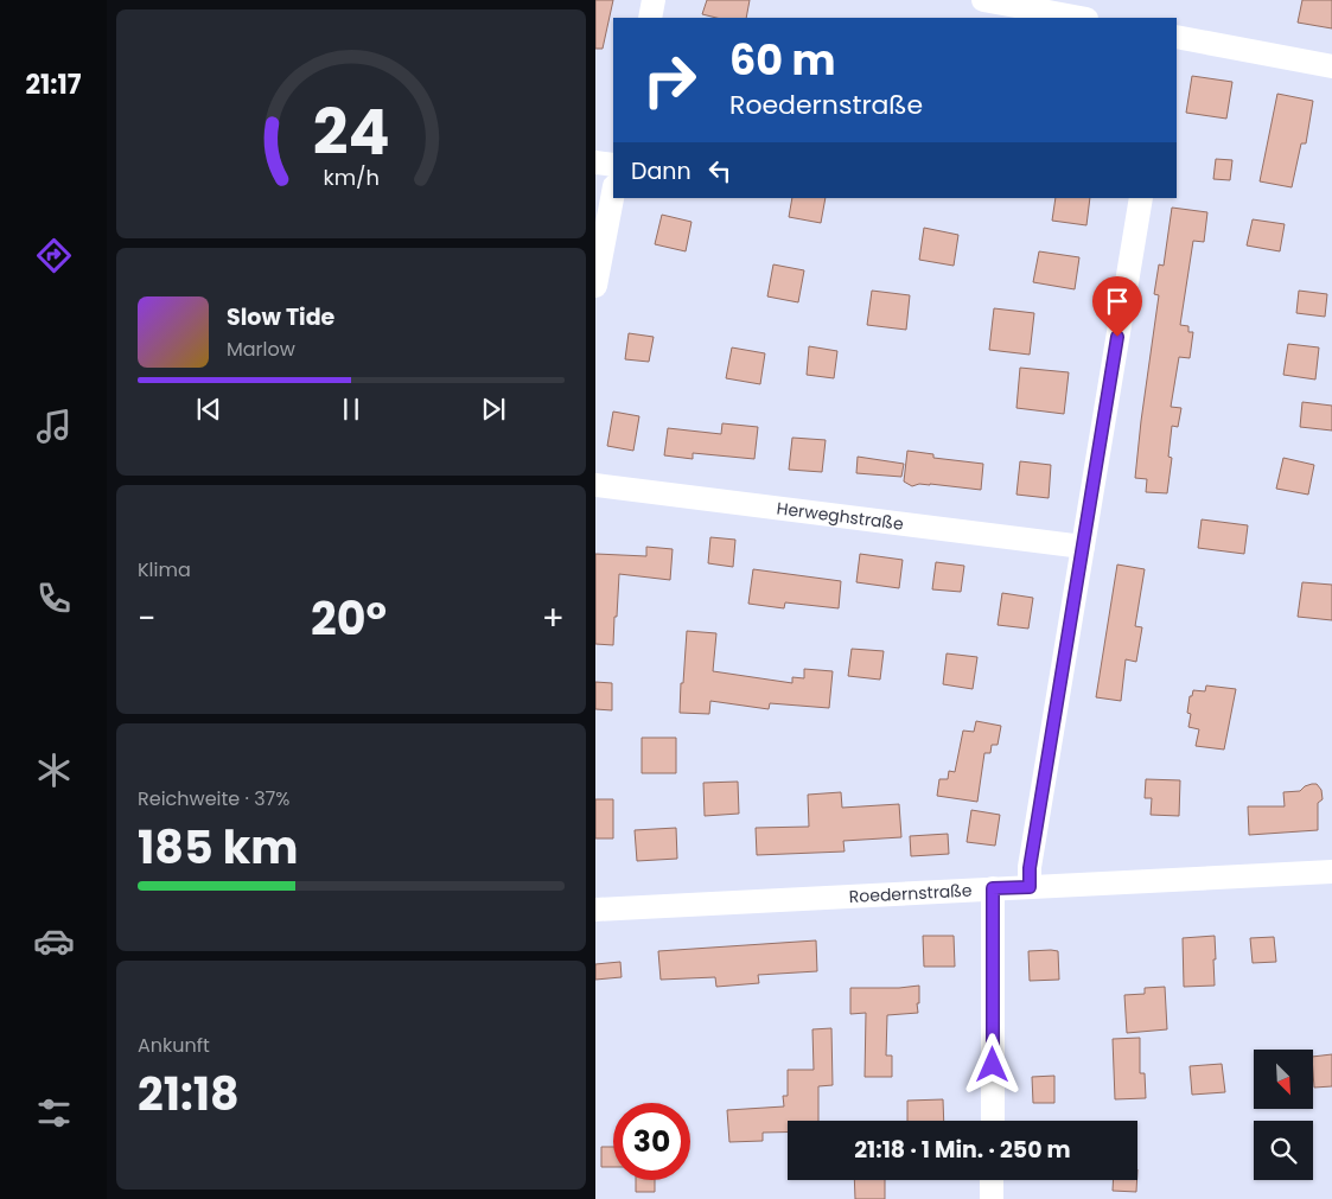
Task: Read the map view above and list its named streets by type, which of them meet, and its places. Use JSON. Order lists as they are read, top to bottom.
{
  "streets": {
    "street": ["Herweghstraße", "Roedernstraße"]
  },
  "north": "bottom right",
  "page": {
    "tabs": "21:17",
    "turn": ["60 m", "Roedernstraße"],
    "then": "Dann",
    "song": ["Slow Tide", "Marlow"],
    "tile": [
      "Klima",
      ["Reichweite · 37%", "185 km"],
      ["Ankunft", "21:18"]
    ],
    "heat": ["−", "20°", "+"],
    "limit": "30",
    "trip": "21:18 · 1 Min. · 250 m",
    "gauge": ["24", "km/h"]
  }
}
